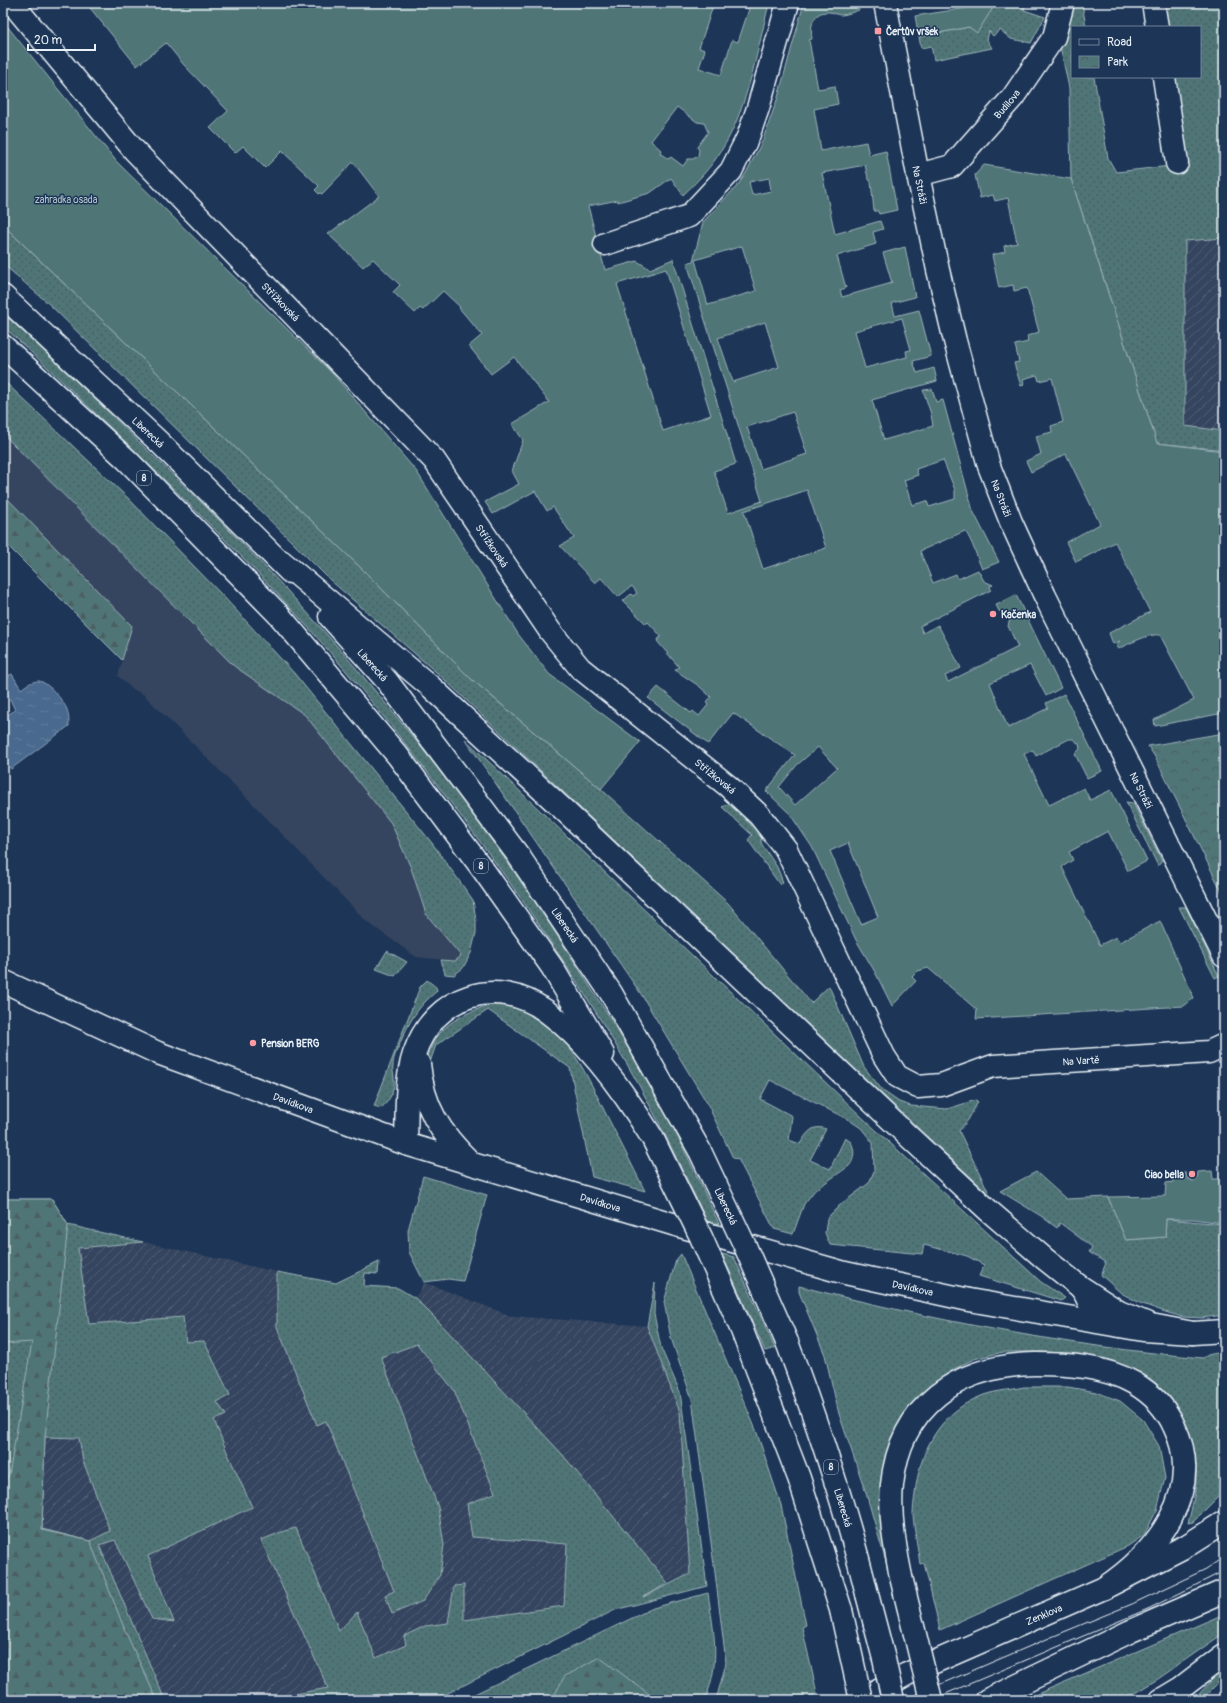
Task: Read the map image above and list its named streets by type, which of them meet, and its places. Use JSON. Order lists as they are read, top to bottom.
{
  "streets": {
    "main road": [
      "Budilova",
      "Na Stráži",
      "Střížkovská",
      "Liberecká",
      "8",
      "Na Vartě",
      "Davídkova",
      "Zenklova"
    ]
  },
  "crossings": [
    ["Budilova", "Na Stráži"],
    ["Střížkovská", "Na Vartě"],
    ["8", "Zenklova"]
  ],
  "parks": ["zahradka osada"],
  "places": {
    "transit": ["Čertův vršek"],
    "other": ["Kačenka", "Pension BERG", "Ciao bella"]
  },
  "legend": ["Road", "Park"],
  "scale_bar": "20 m"
}
